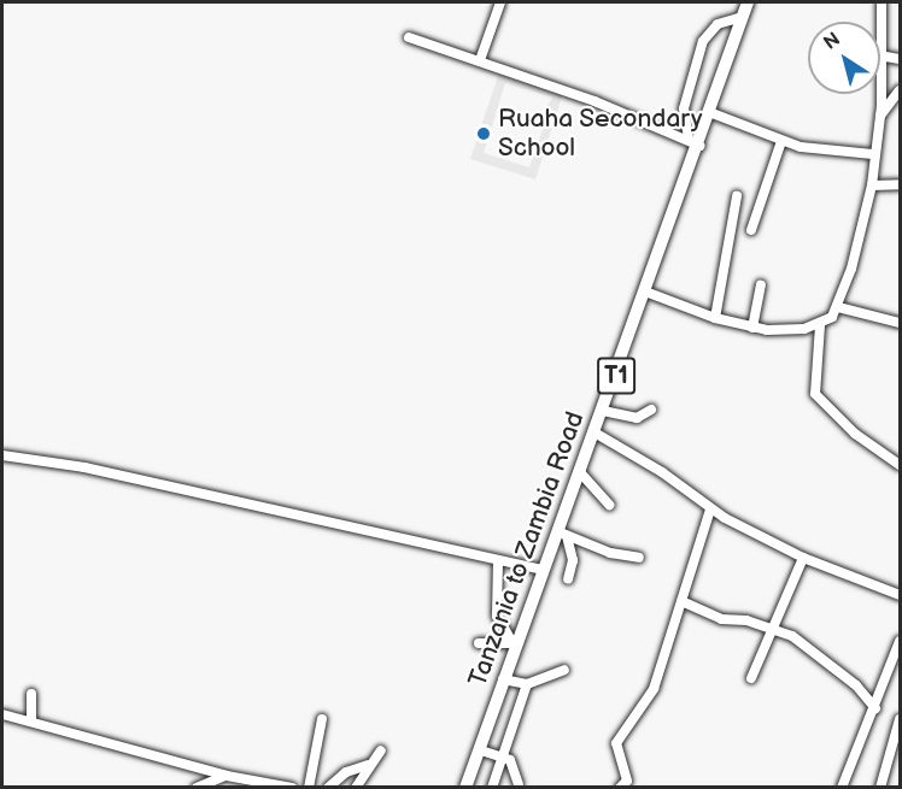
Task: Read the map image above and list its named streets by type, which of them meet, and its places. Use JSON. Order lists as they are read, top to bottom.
{
  "streets": {
    "highway": ["T1", "Tanzania to Zambia Road"]
  },
  "places": ["Ruaha Secondary School"],
  "north": "top left"
}
